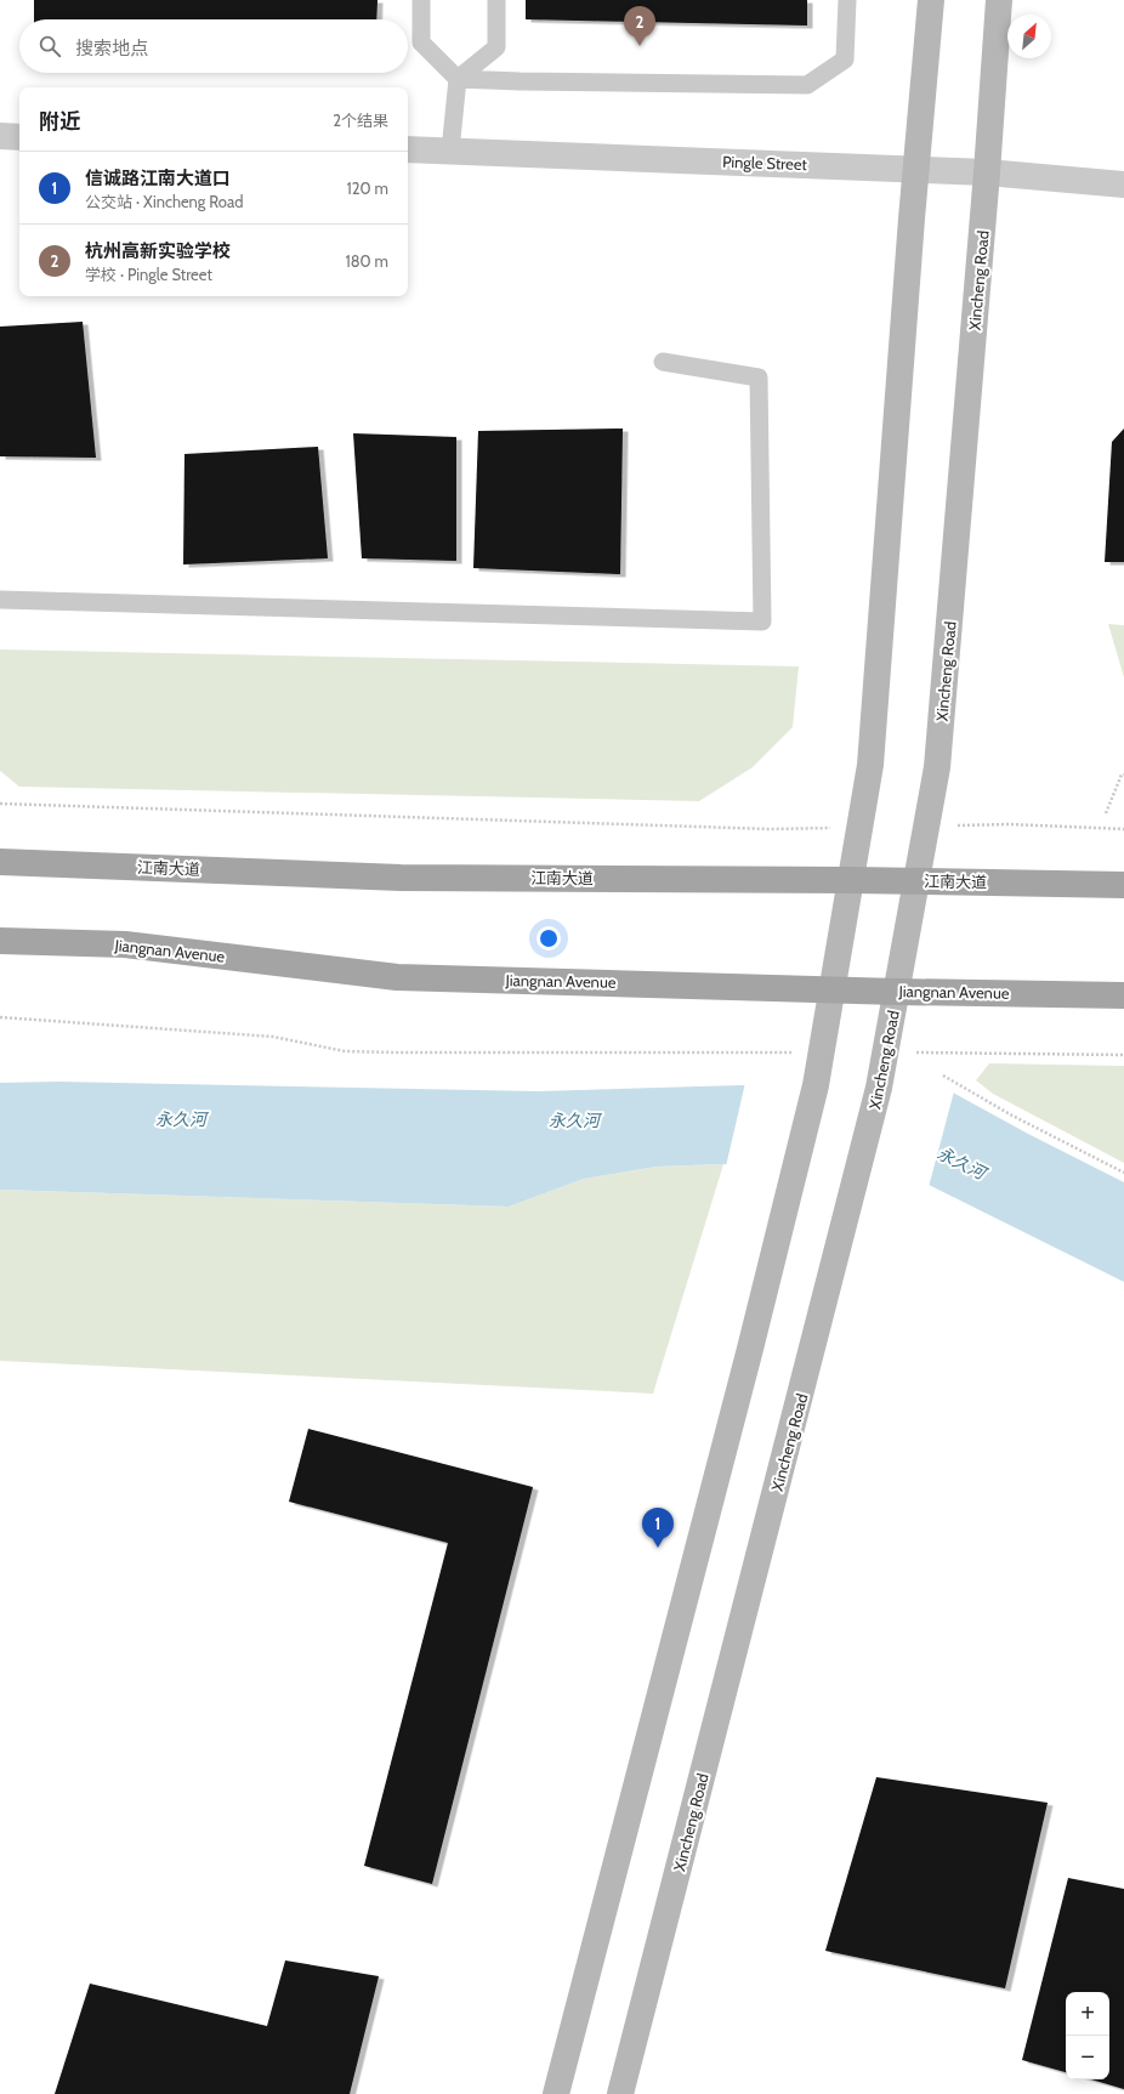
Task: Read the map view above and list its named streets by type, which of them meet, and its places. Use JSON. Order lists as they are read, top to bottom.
{
  "streets": {
    "main road": ["Xincheng Road", "江南大道", "Jiangnan Avenue"],
    "street": ["Pingle Street"]
  },
  "crossings": [
    ["Pingle Street", "Xincheng Road"],
    ["Xincheng Road", "江南大道"],
    ["Xincheng Road", "Jiangnan Avenue"]
  ],
  "water": ["永久河"],
  "north": "top right",
  "page": {
    "pins": ["2", "1"],
    "search": "搜索地点",
    "heading": ["附近", "2个结果"],
    "list": [
      {
        "mark": "1",
        "name": "信诚路江南大道口",
        "note": "公交站 · Xincheng Road",
        "value": "120 m"
      },
      {
        "mark": "2",
        "name": "杭州高新实验学校",
        "note": "学校 · Pingle Street",
        "value": "180 m"
      }
    ],
    "map_buttons": ["+", "−"]
  }
}
